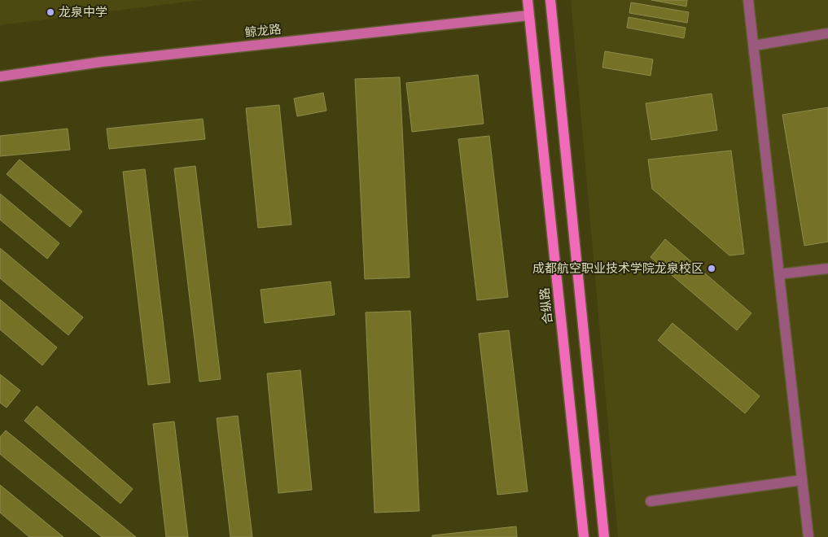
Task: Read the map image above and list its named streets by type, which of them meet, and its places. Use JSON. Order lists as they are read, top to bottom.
{
  "streets": {
    "main road": ["合纵路"],
    "street": ["鲸龙路"]
  },
  "crossings": [
    ["鲸龙路", "合纵路"]
  ],
  "places": ["龙泉中学", "成都航空职业技术学院龙泉校区"]
}
